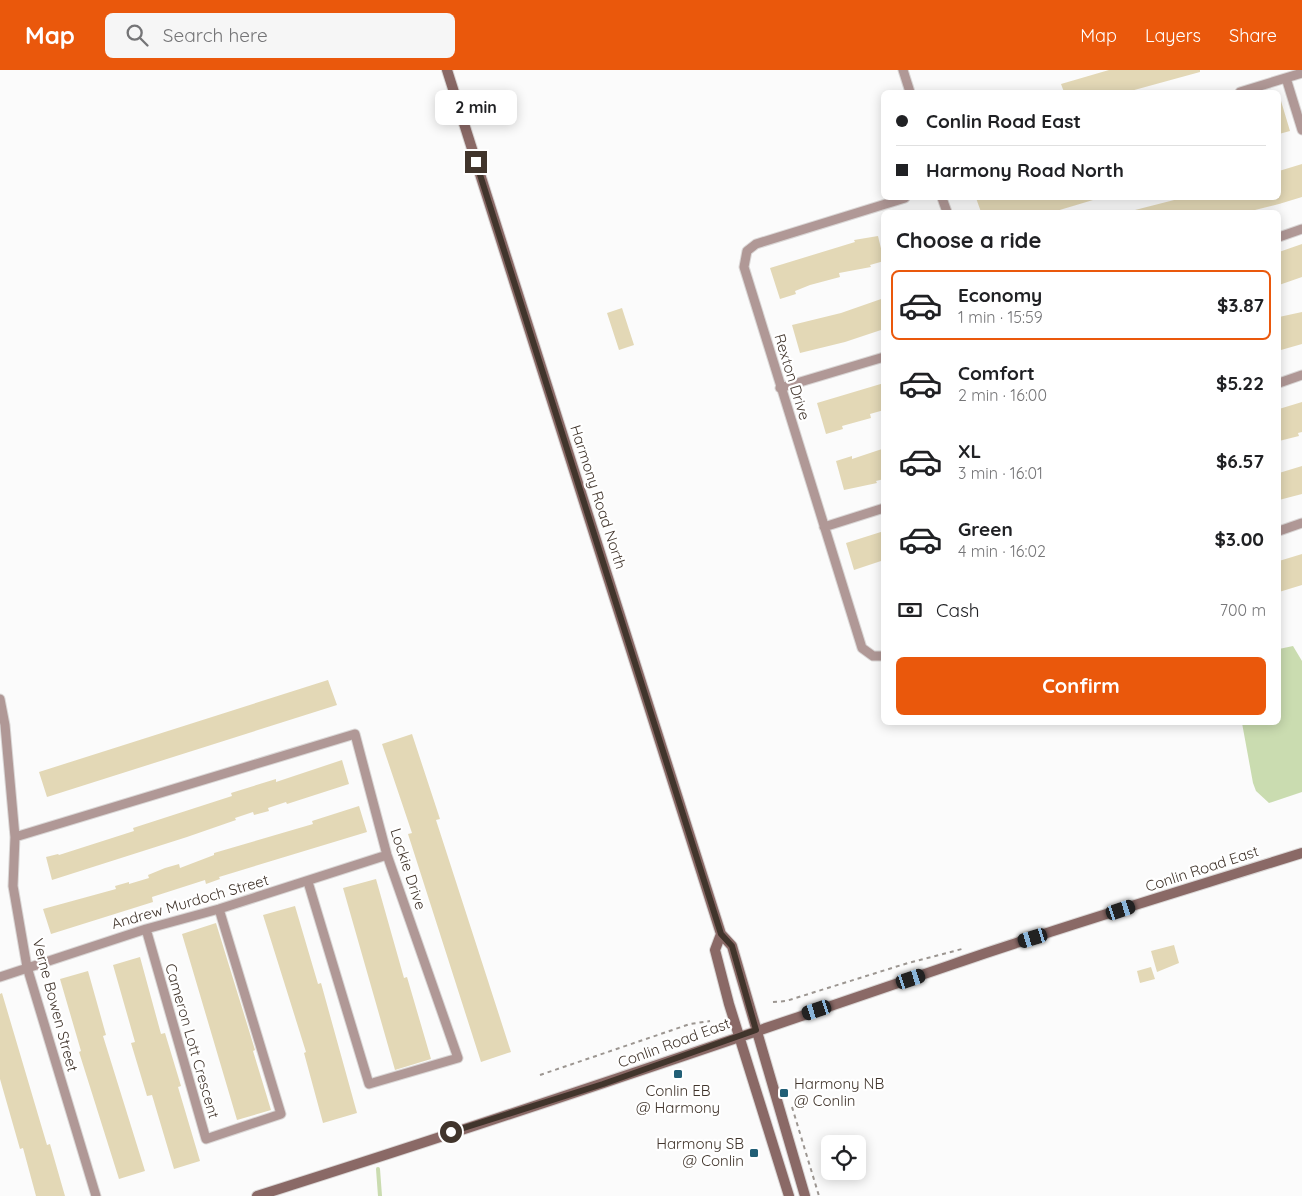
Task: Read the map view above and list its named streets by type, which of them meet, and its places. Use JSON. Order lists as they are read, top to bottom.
{
  "streets": {
    "main road": ["Harmony Road North", "Conlin Road East"],
    "street": [
      "Rexton Drive",
      "Lockie Drive",
      "Andrew Murdoch Street",
      "Verne Bowen Street",
      "Cameron Lott Crescent"
    ]
  },
  "crossings": [
    ["Harmony Road North", "Conlin Road East"],
    ["Lockie Drive", "Andrew Murdoch Street"],
    ["Lockie Drive", "Verne Bowen Street"],
    ["Andrew Murdoch Street", "Verne Bowen Street"],
    ["Andrew Murdoch Street", "Cameron Lott Crescent"]
  ],
  "places": {
    "transit": ["Conlin EB @ Harmony", "Harmony NB @ Conlin", "Harmony SB @ Conlin"]
  },
  "page": {
    "header": "Map",
    "search": "Search here",
    "nav": ["Map", "Layers", "Share"],
    "bubble": "2 min",
    "banner": ["Conlin Road East", "Harmony Road North"],
    "heading": "Choose a ride",
    "list": [
      {
        "name": "Economy",
        "note": "1 min · 15:59",
        "value": "$3.87"
      },
      {
        "name": "Comfort",
        "note": "2 min · 16:00",
        "value": "$5.22"
      },
      {
        "name": "XL",
        "note": "3 min · 16:01",
        "value": "$6.57"
      },
      {
        "name": "Green",
        "note": "4 min · 16:02",
        "value": "$3.00"
      }
    ],
    "pay": ["Cash", "700 m"],
    "buttons": "Confirm"
  }
}
